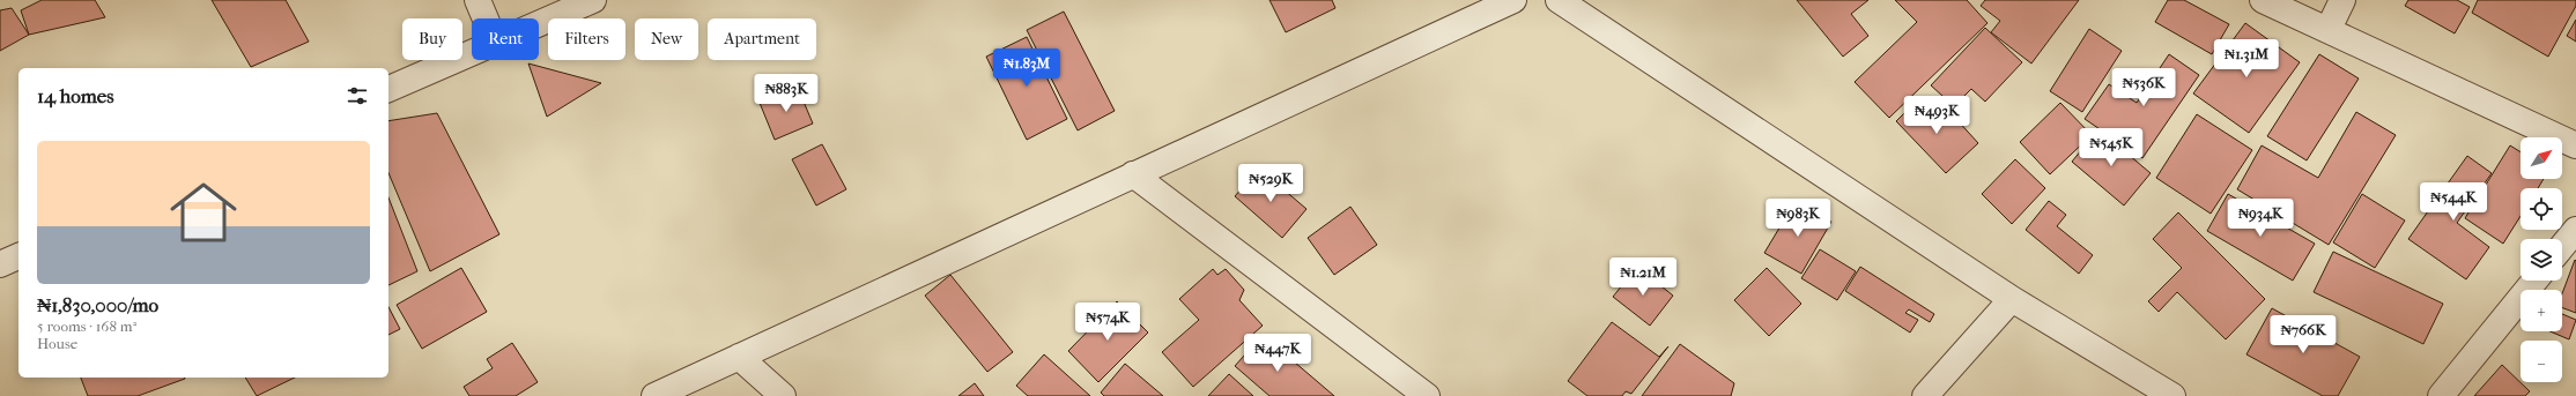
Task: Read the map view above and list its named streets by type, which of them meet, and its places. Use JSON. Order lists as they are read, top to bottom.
{
  "north": "top right",
  "page": {
    "chip": [
      "Buy",
      "Rent",
      "Filters",
      "New",
      "Apartment"
    ],
    "price": [
      "₦1.31M",
      "₦1.83M",
      "₦536K",
      "₦883K",
      "₦493K",
      "₦545K",
      "₦529K",
      "₦544K",
      "₦983K",
      "₦934K",
      "₦1.21M",
      "₦574K",
      "₦766K",
      "₦447K"
    ],
    "heading": "14 homes",
    "list": [
      {
        "name": "₦1,830,000/mo",
        "note": "5 rooms · 168 m² · House"
      }
    ],
    "map_buttons": ["+", "−"]
  }
}
